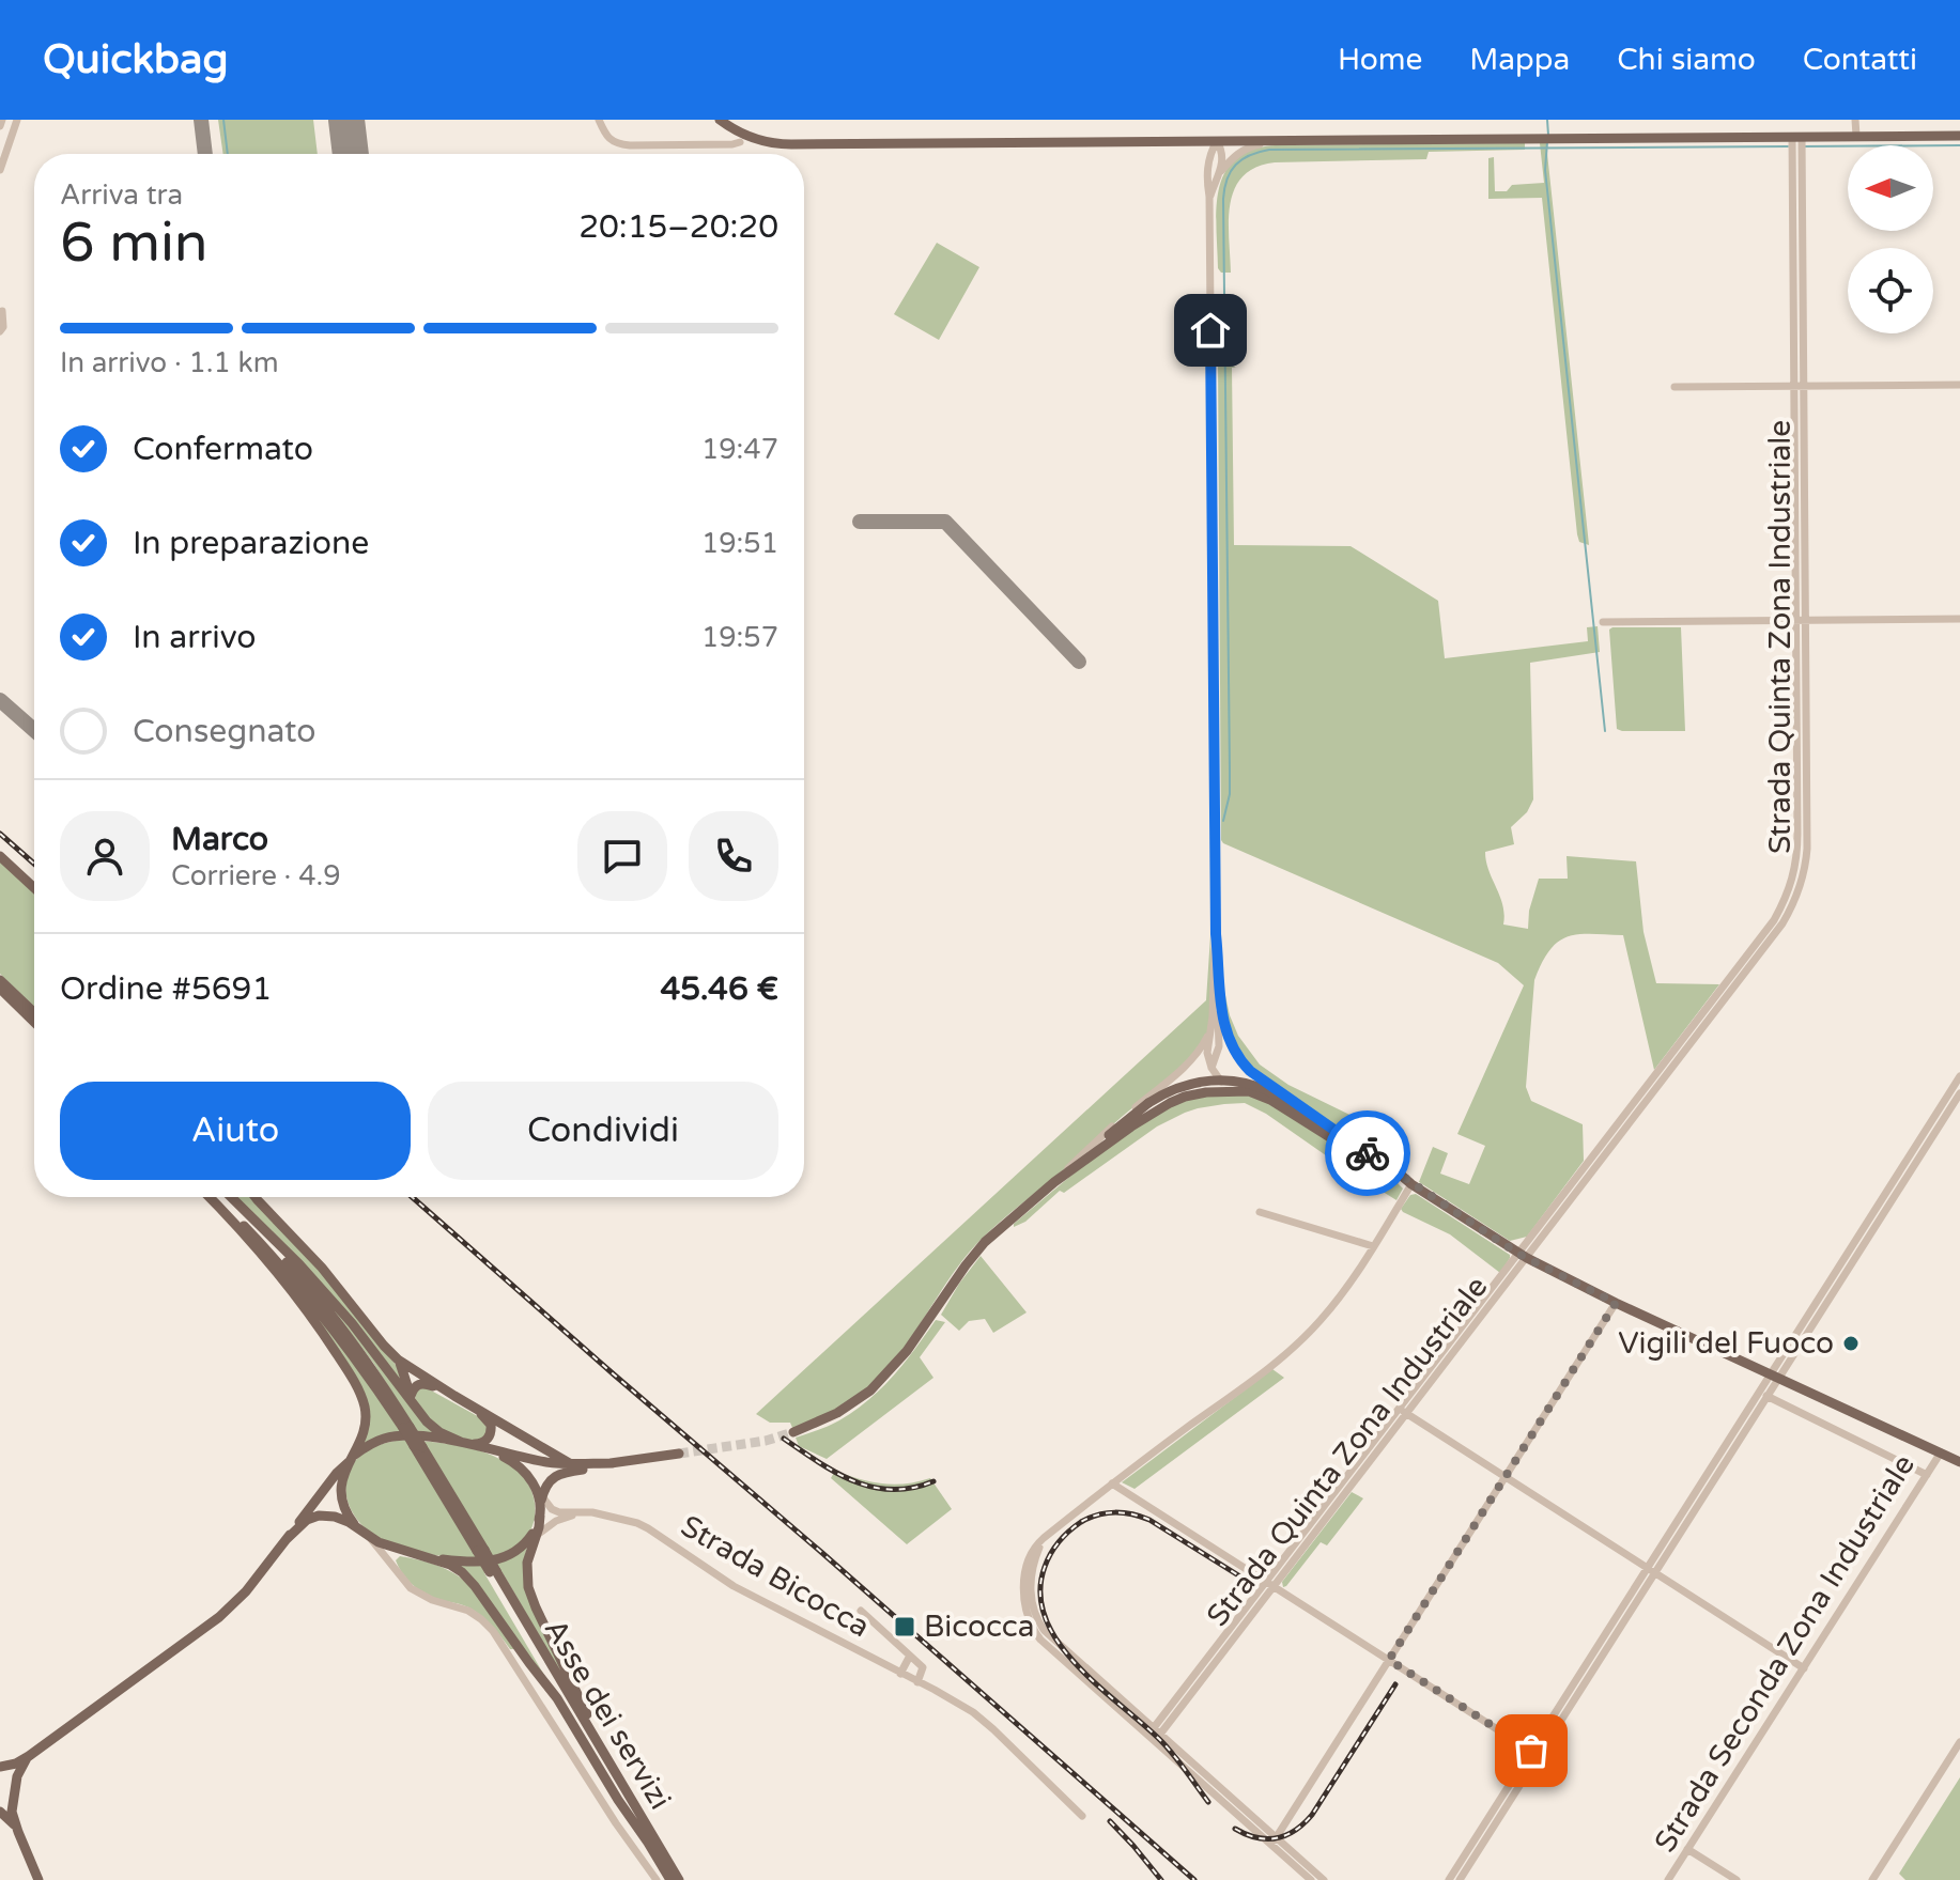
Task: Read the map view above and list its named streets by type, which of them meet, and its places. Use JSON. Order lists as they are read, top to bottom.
{
  "streets": {
    "main road": ["Asse dei servizi"],
    "street": ["Strada Quinta Zona Industriale", "Strada Bicocca", "Strada Seconda Zona Industriale"]
  },
  "places": {
    "other": ["Vigili del Fuoco"],
    "transit": ["Bicocca"]
  },
  "north": "left",
  "page": {
    "header": "Quickbag",
    "nav": [
      "Home",
      "Mappa",
      "Chi siamo",
      "Contatti"
    ],
    "heading": ["6 min", "Arriva tra", "20:15–20:20"],
    "panel": [
      "Marco",
      "Corriere · 4.9",
      "Ordine #5691",
      "45.46 €"
    ],
    "bar": "In arrivo · 1.1 km",
    "list": [
      ["Confermato", "19:47"],
      ["In preparazione", "19:51"],
      ["In arrivo", "19:57"],
      "Consegnato"
    ],
    "buttons": ["Aiuto", "Condividi"]
  }
}
